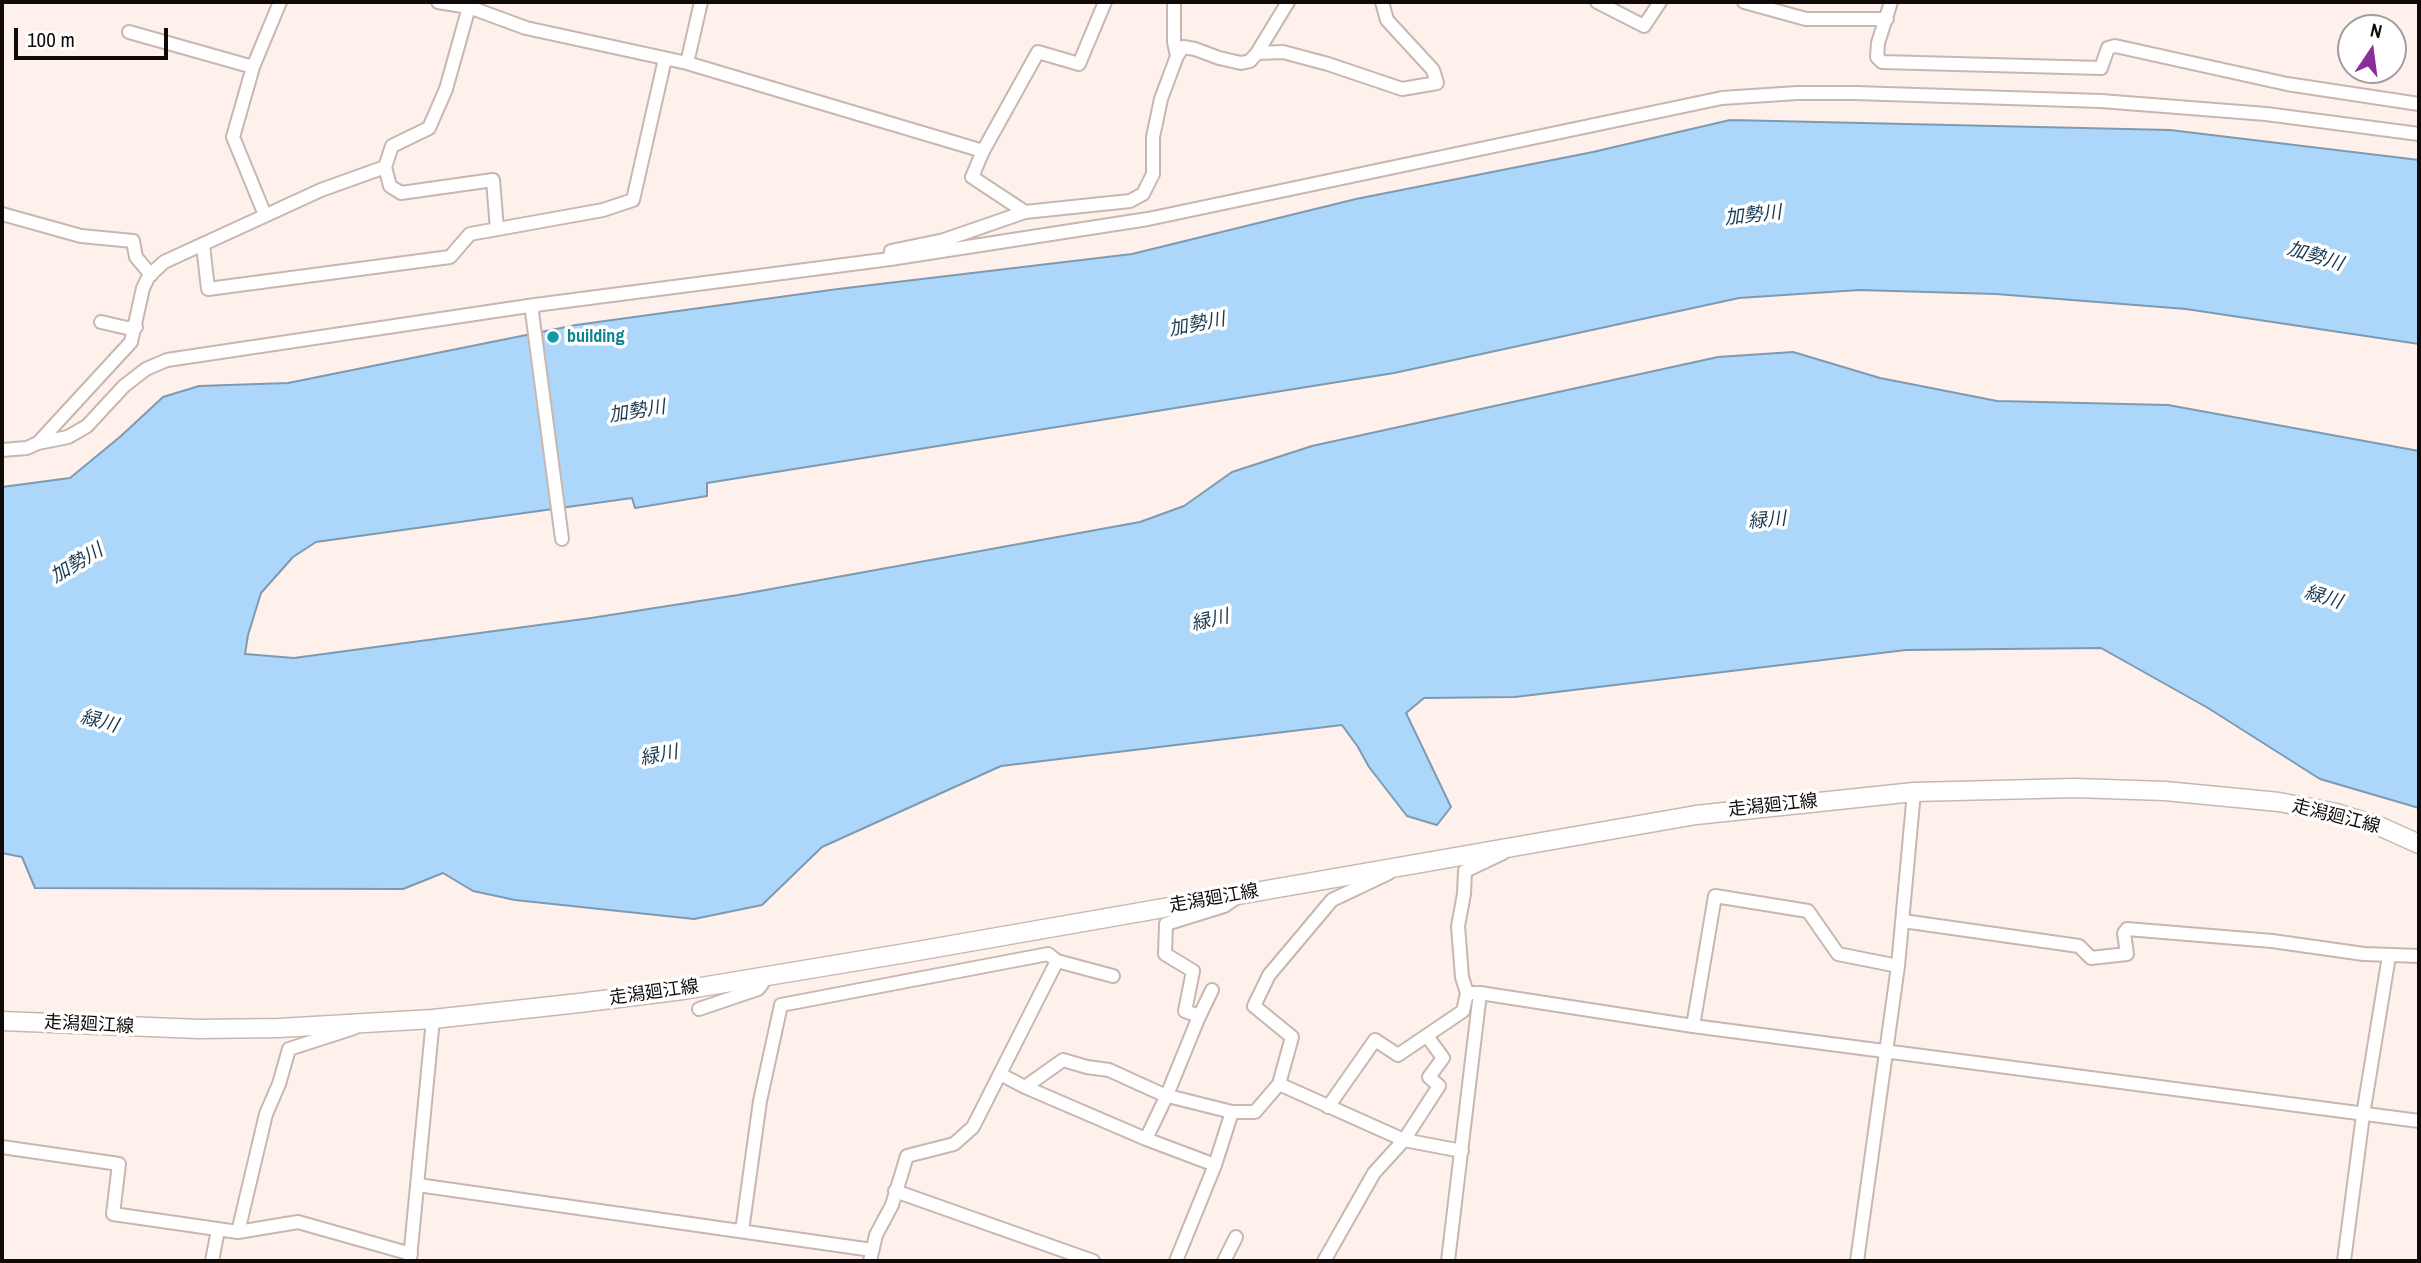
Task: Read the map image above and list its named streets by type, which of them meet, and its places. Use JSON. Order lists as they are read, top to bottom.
{
  "streets": {
    "main road": ["走潟廻江線"]
  },
  "water": ["加勢川", "緑川"],
  "places": ["building"],
  "scale_bar": "100 m",
  "north": "top"
}
